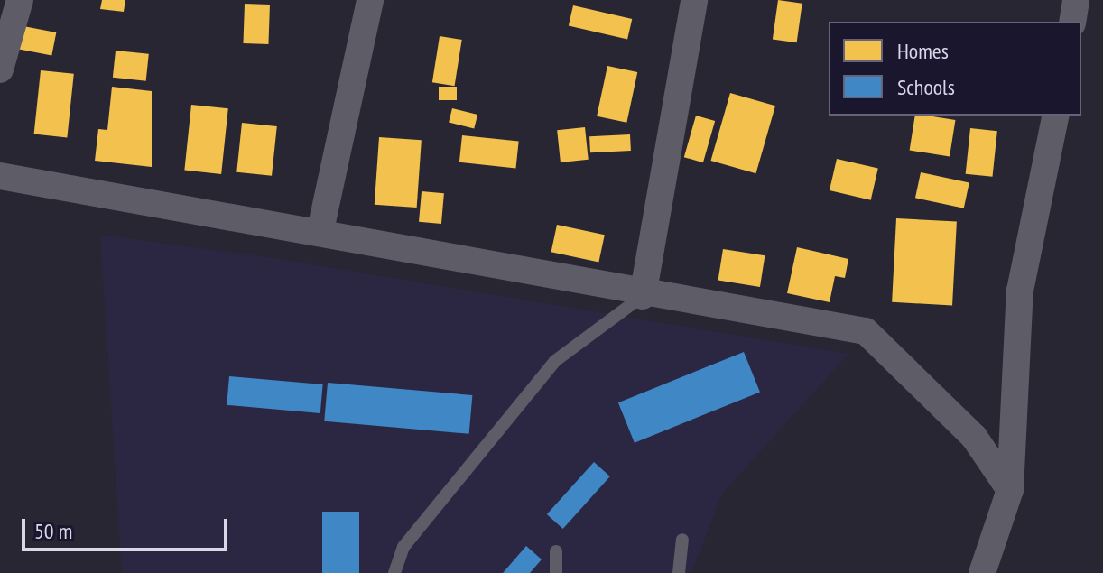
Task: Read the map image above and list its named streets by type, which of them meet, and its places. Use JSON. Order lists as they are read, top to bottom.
{
  "legend": ["Homes", "Schools"],
  "scale_bar": "50 m"
}
